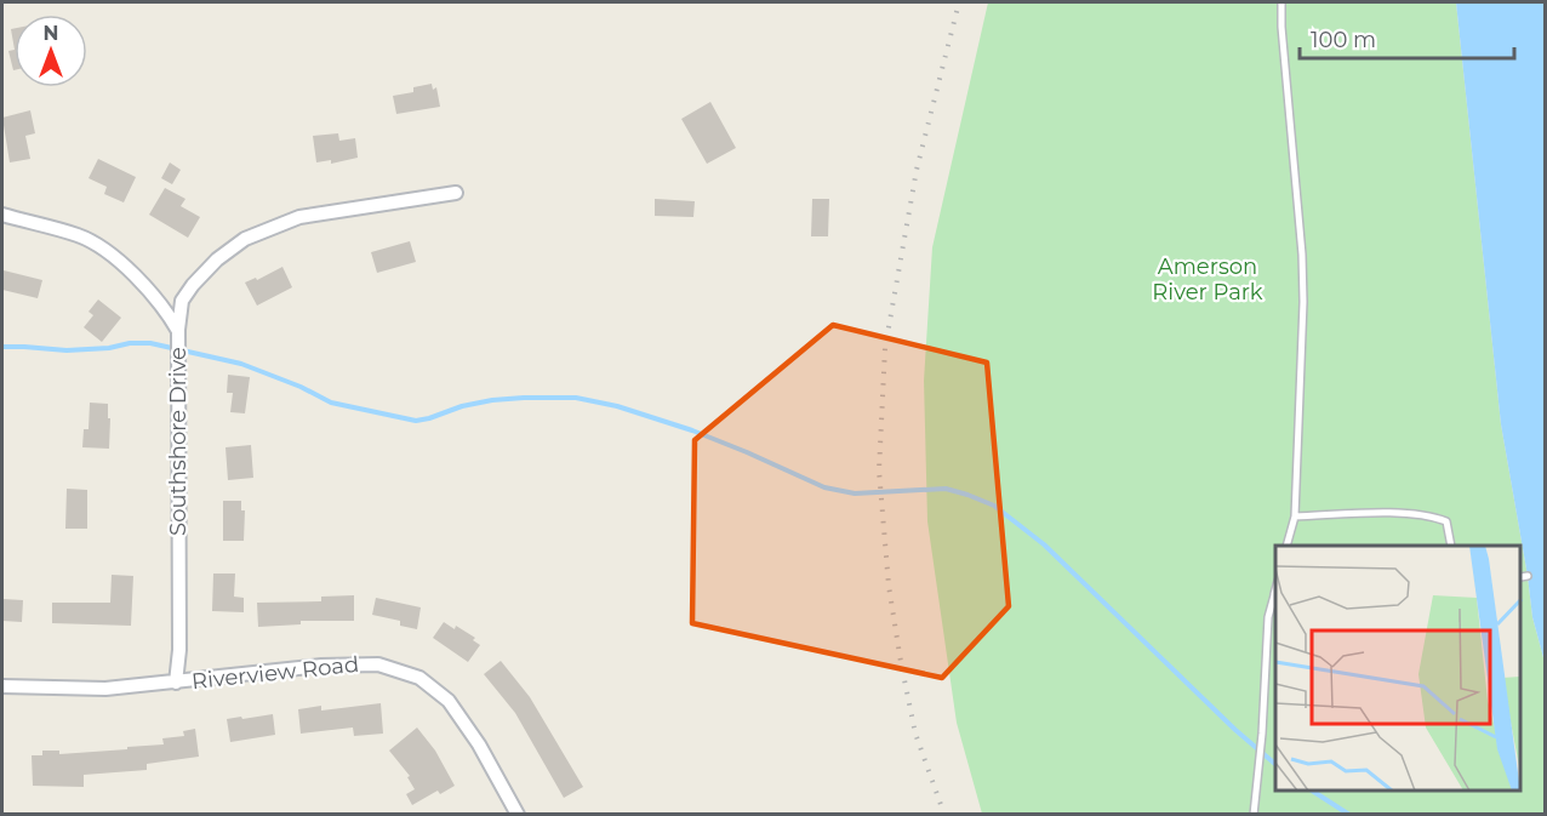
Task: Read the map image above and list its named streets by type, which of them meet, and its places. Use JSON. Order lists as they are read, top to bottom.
{
  "streets": {
    "street": ["Southshore Drive", "Riverview Road"]
  },
  "crossings": [
    ["Southshore Drive", "Riverview Road"]
  ],
  "parks": ["Amerson River Park"],
  "scale_bar": "100 m",
  "north": "top"
}
